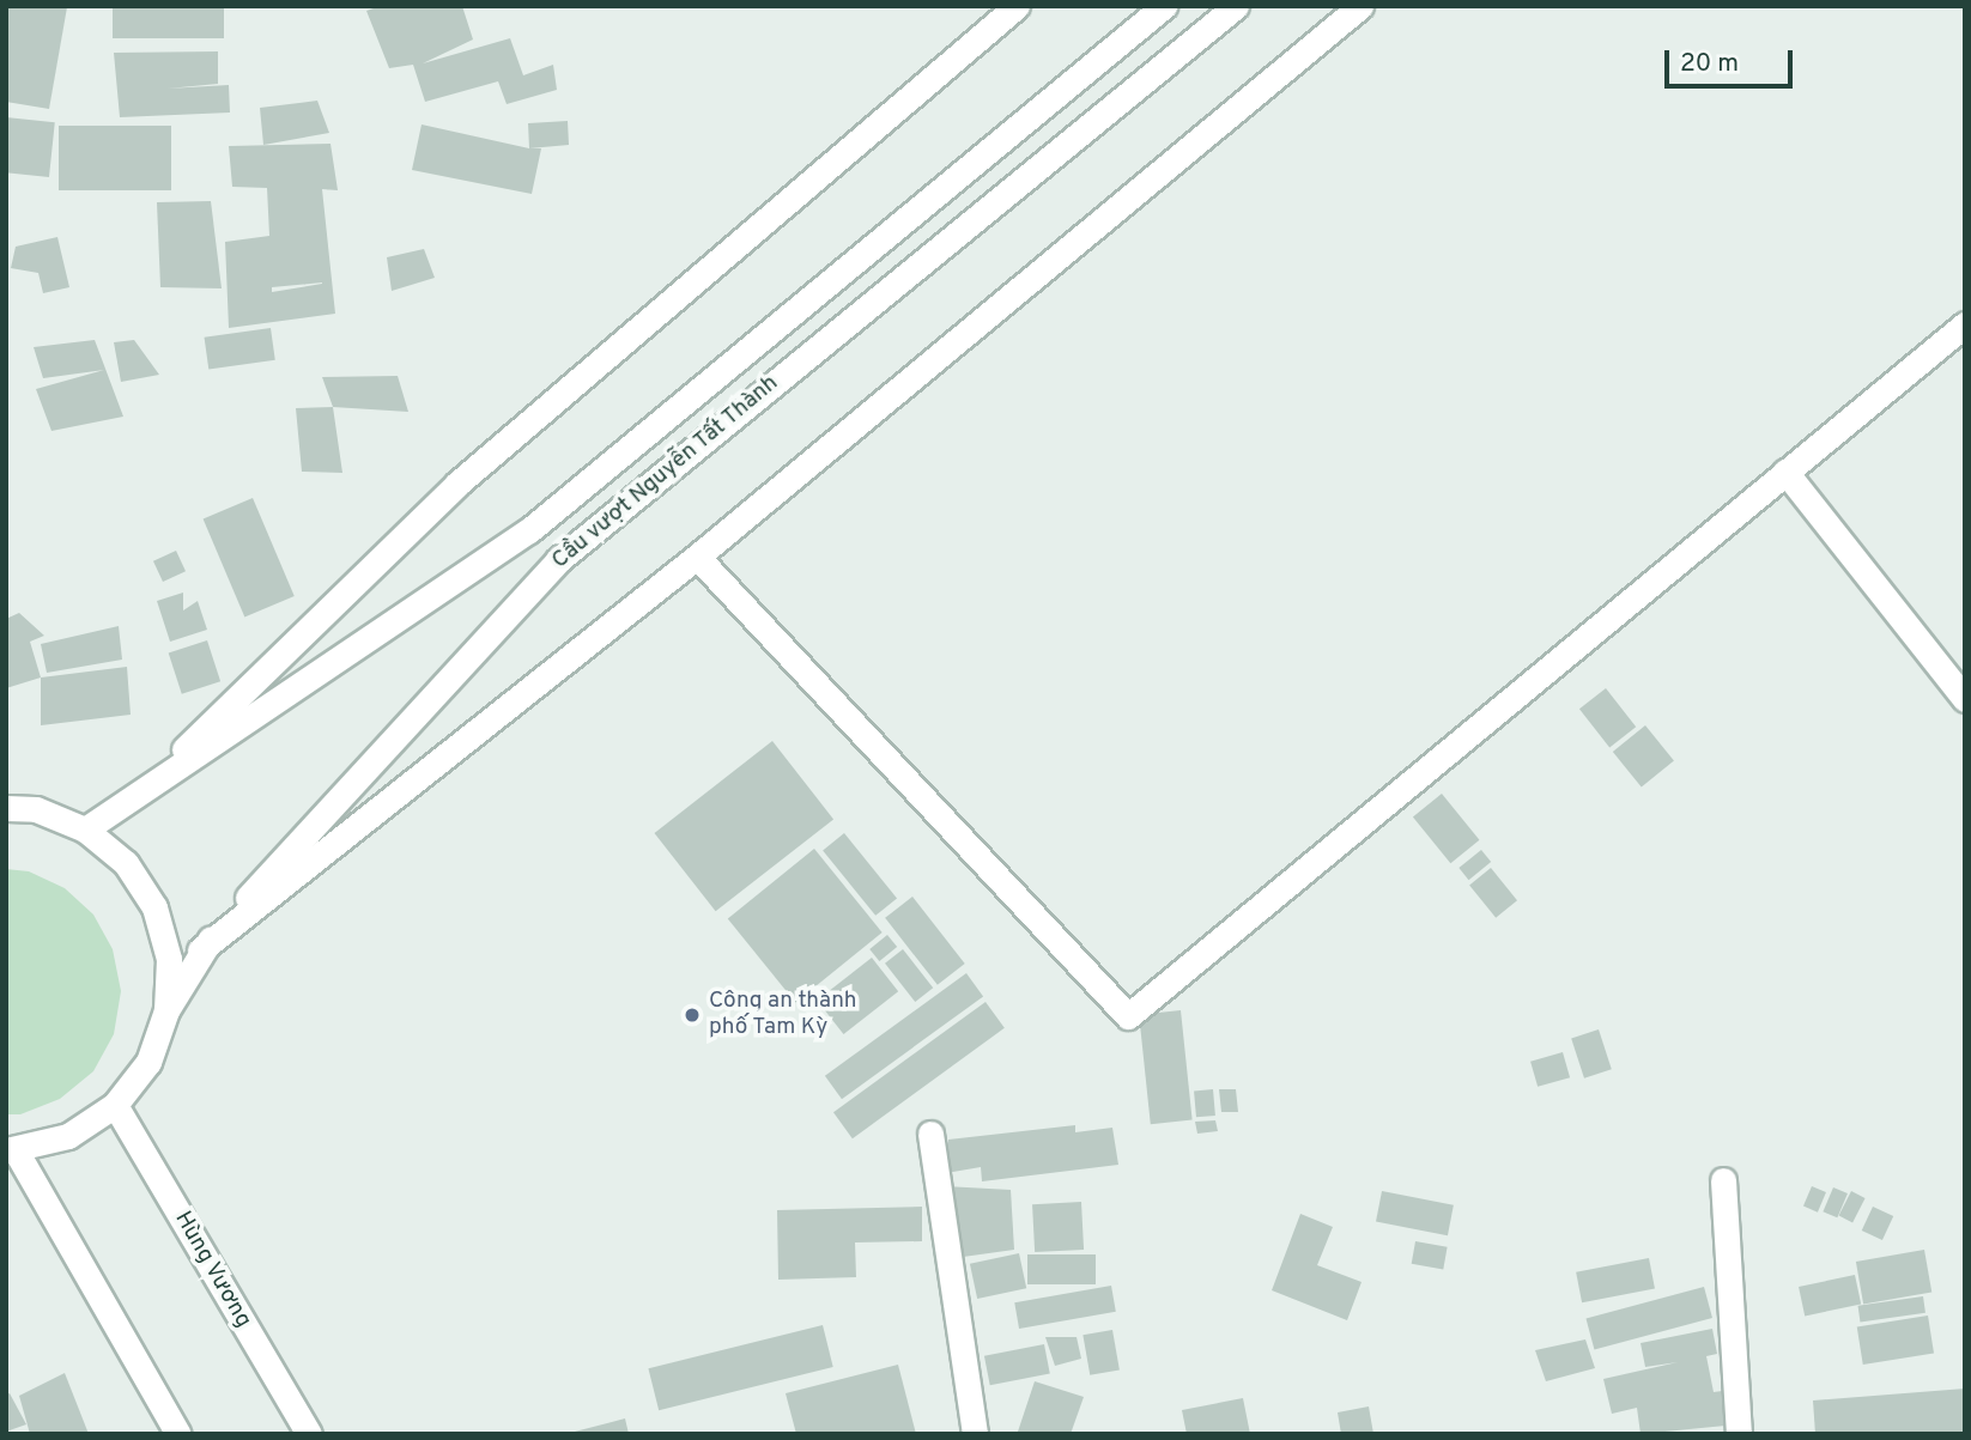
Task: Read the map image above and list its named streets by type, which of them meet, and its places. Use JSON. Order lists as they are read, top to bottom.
{
  "streets": {
    "main road": ["Cầu vượt Nguyễn Tất Thành", "Hùng Vương"]
  },
  "places": ["Công an thành phố Tam Kỳ"],
  "scale_bar": "20 m"
}
